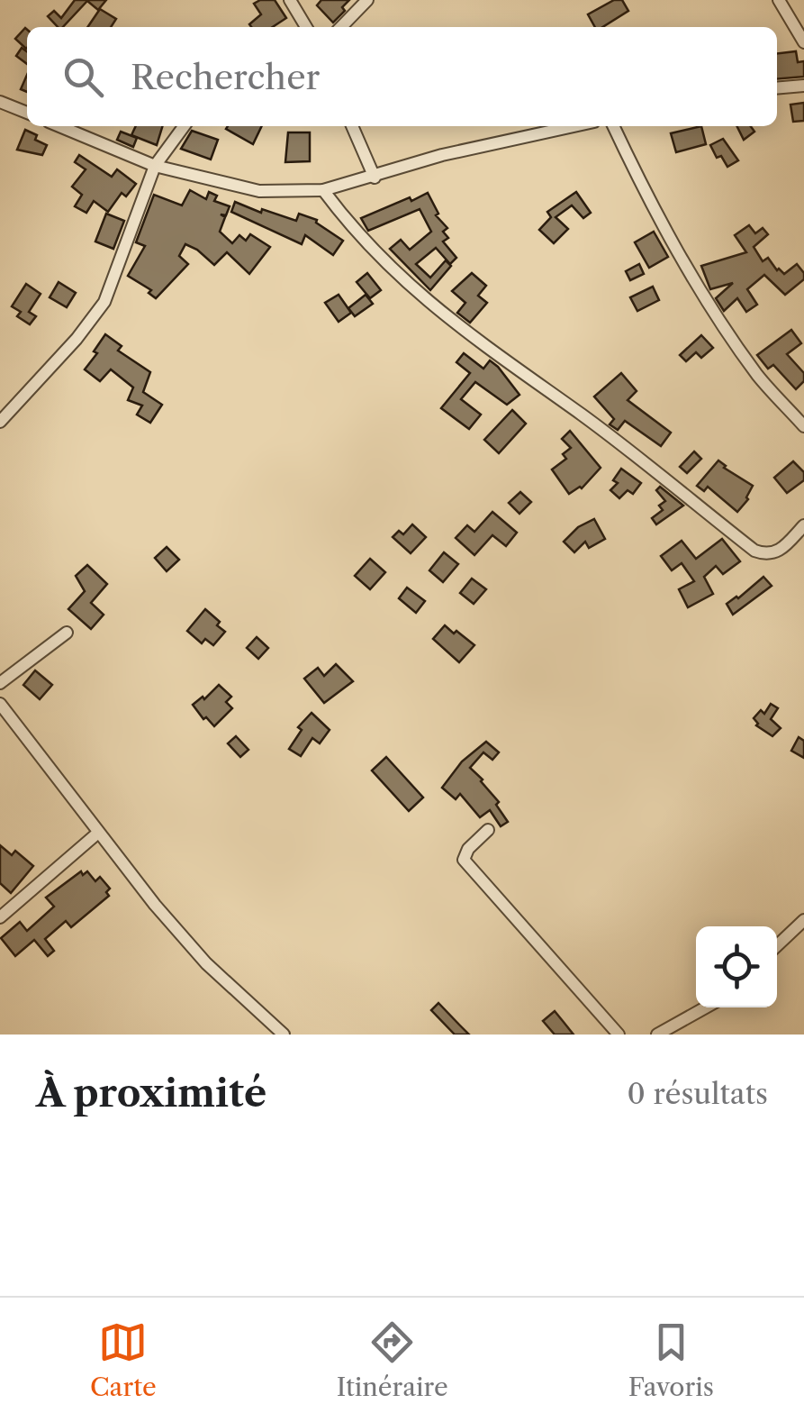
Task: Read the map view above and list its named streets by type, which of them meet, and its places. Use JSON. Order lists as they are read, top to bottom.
{
  "page": {
    "search": "Rechercher",
    "heading": ["À proximité", "0 résultats"],
    "nav": ["Carte", "Itinéraire", "Favoris"]
  }
}
